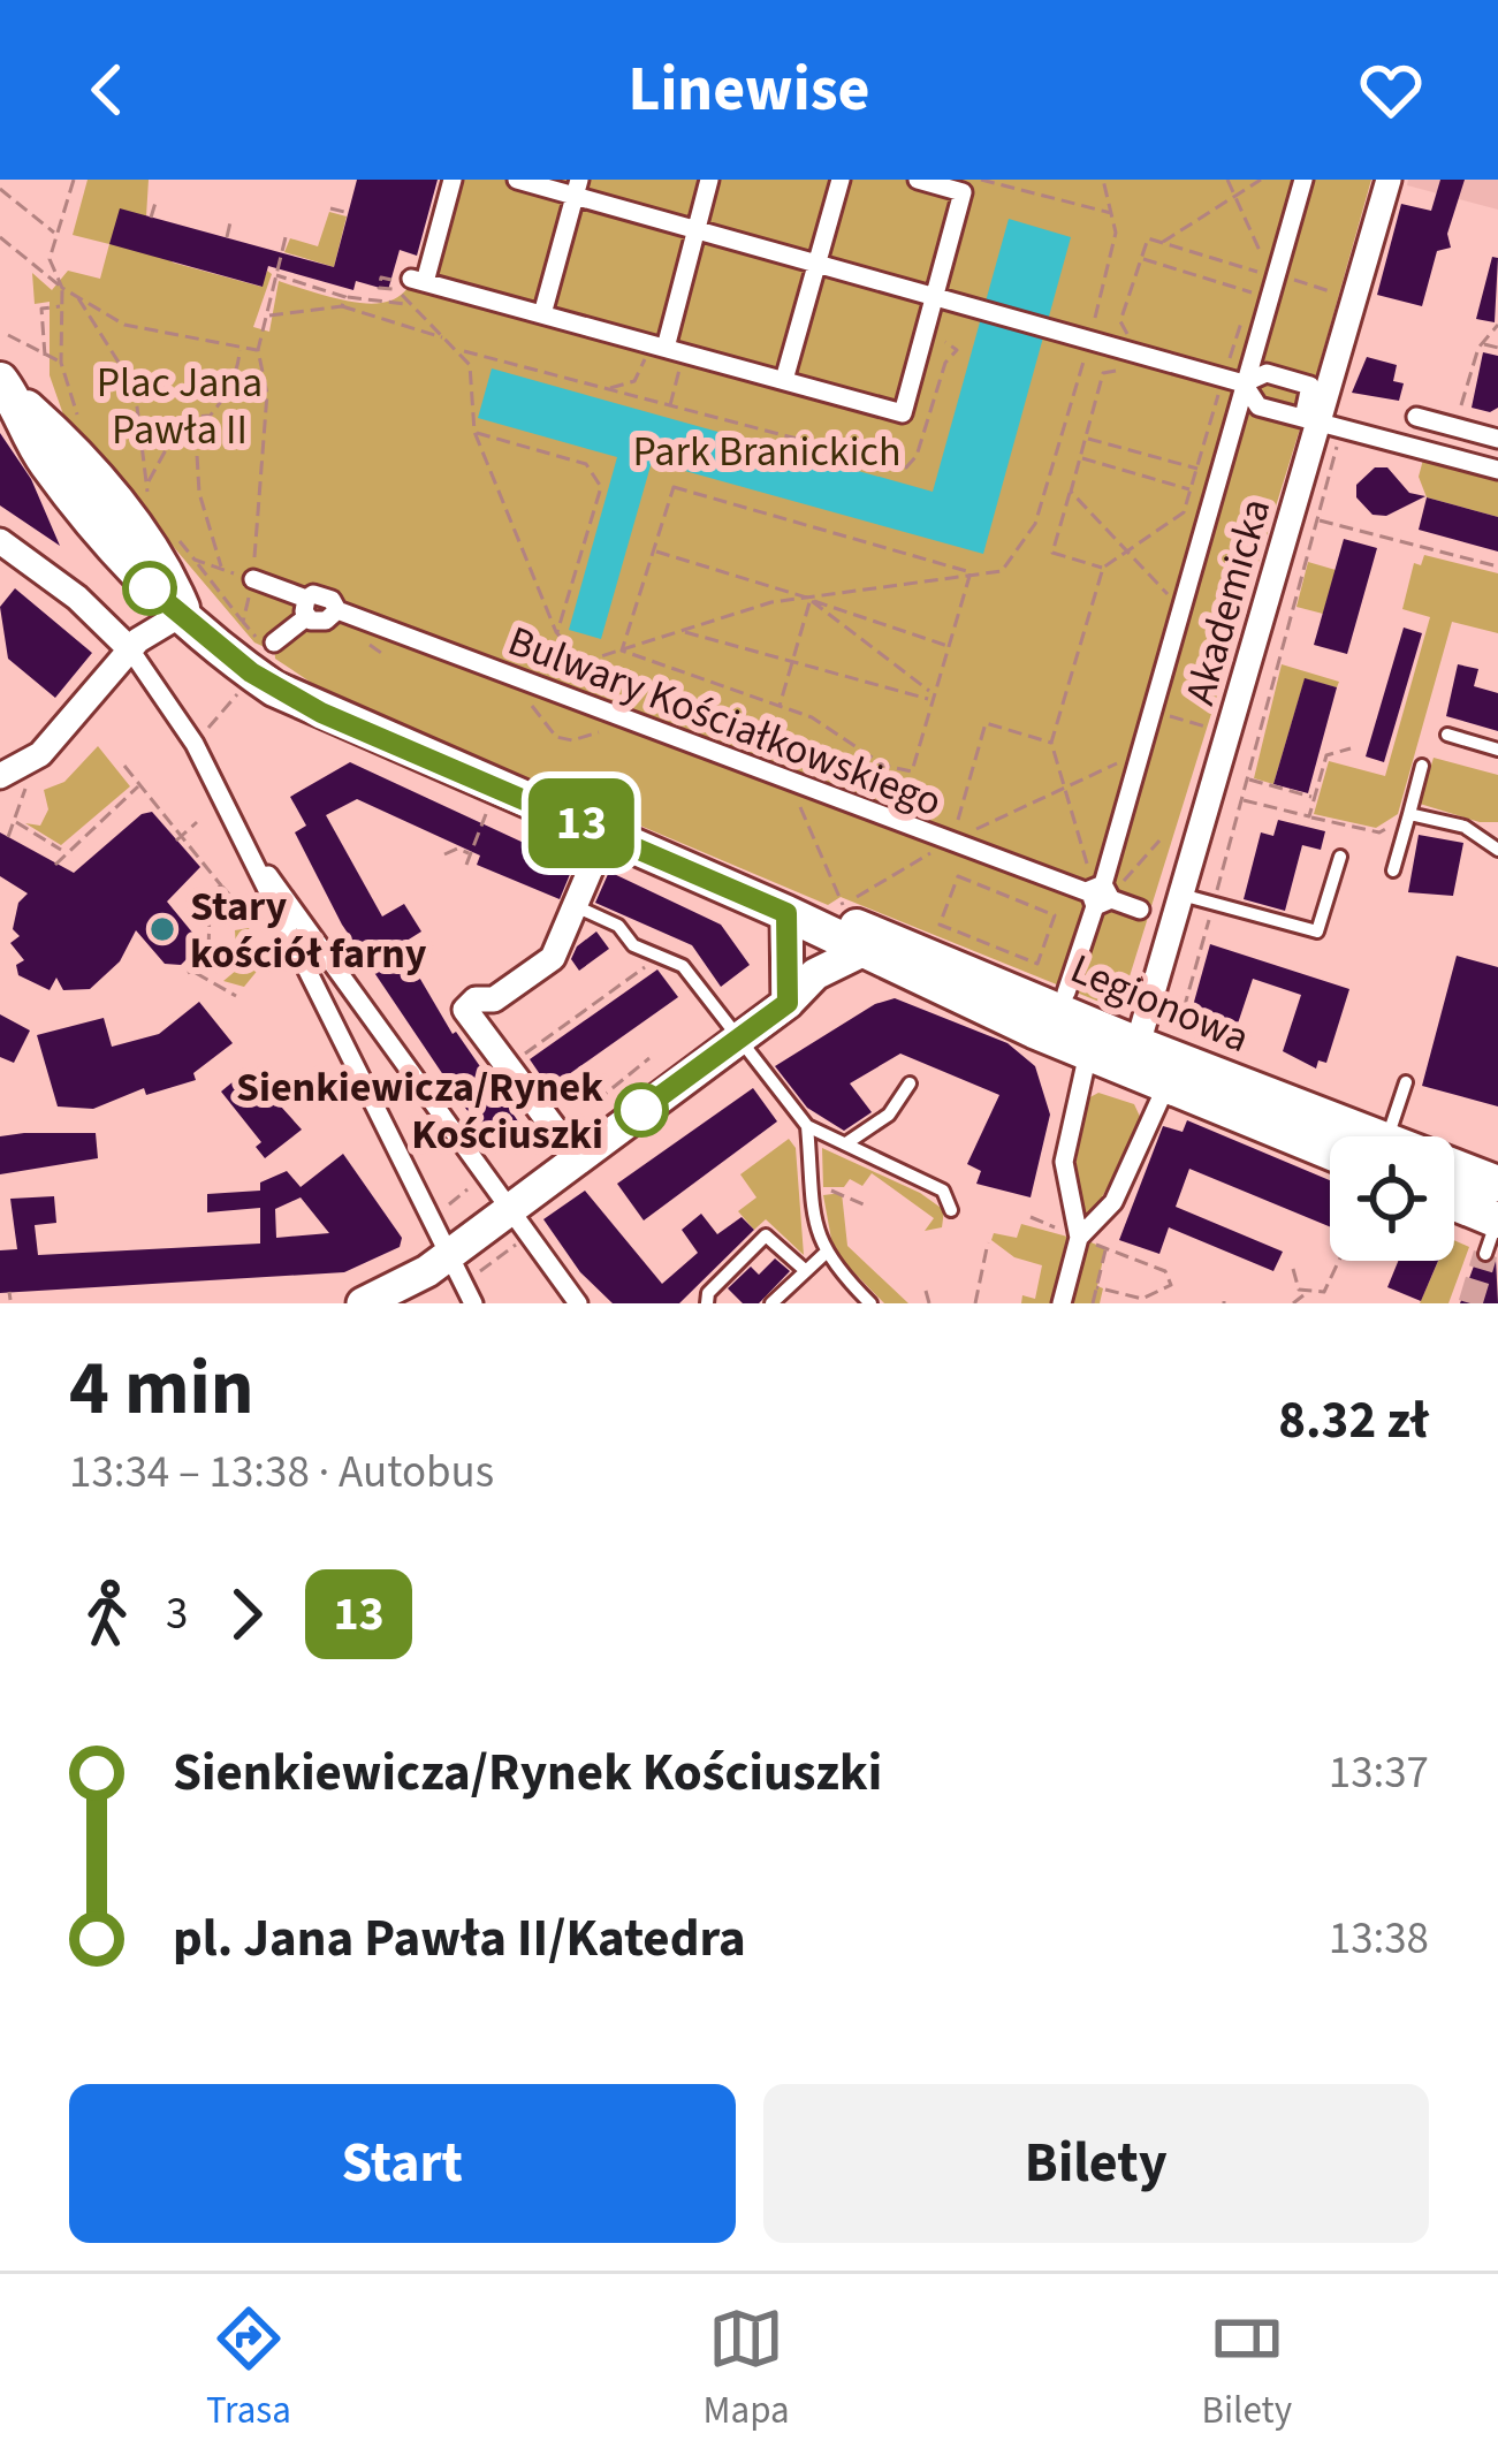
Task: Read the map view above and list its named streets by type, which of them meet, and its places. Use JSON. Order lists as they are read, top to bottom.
{
  "streets": {
    "main road": ["Legionowa"],
    "street": ["Akademicka", "Bulwary Kościałkowskiego"]
  },
  "crossings": [
    ["Akademicka", "Legionowa"]
  ],
  "parks": ["Plac Jana Pawła II", "Park Branickich"],
  "places": ["Stary kościół farny", "Sienkiewicza/Rynek Kościuszki"],
  "lines": ["bus line 13"],
  "page": {
    "header": "Linewise",
    "on_map": "13",
    "heading": ["4 min", "13:34 – 13:38 · Autobus", "8.32 zł"],
    "legs": ["3", "13"],
    "list": [
      {
        "name": "Sienkiewicza/Rynek Kościuszki",
        "value": "13:37"
      },
      {
        "name": "pl. Jana Pawła II/Katedra",
        "value": "13:38"
      }
    ],
    "buttons": ["Start", "Bilety"],
    "tabs": ["Trasa", "Mapa", "Bilety"]
  }
}
